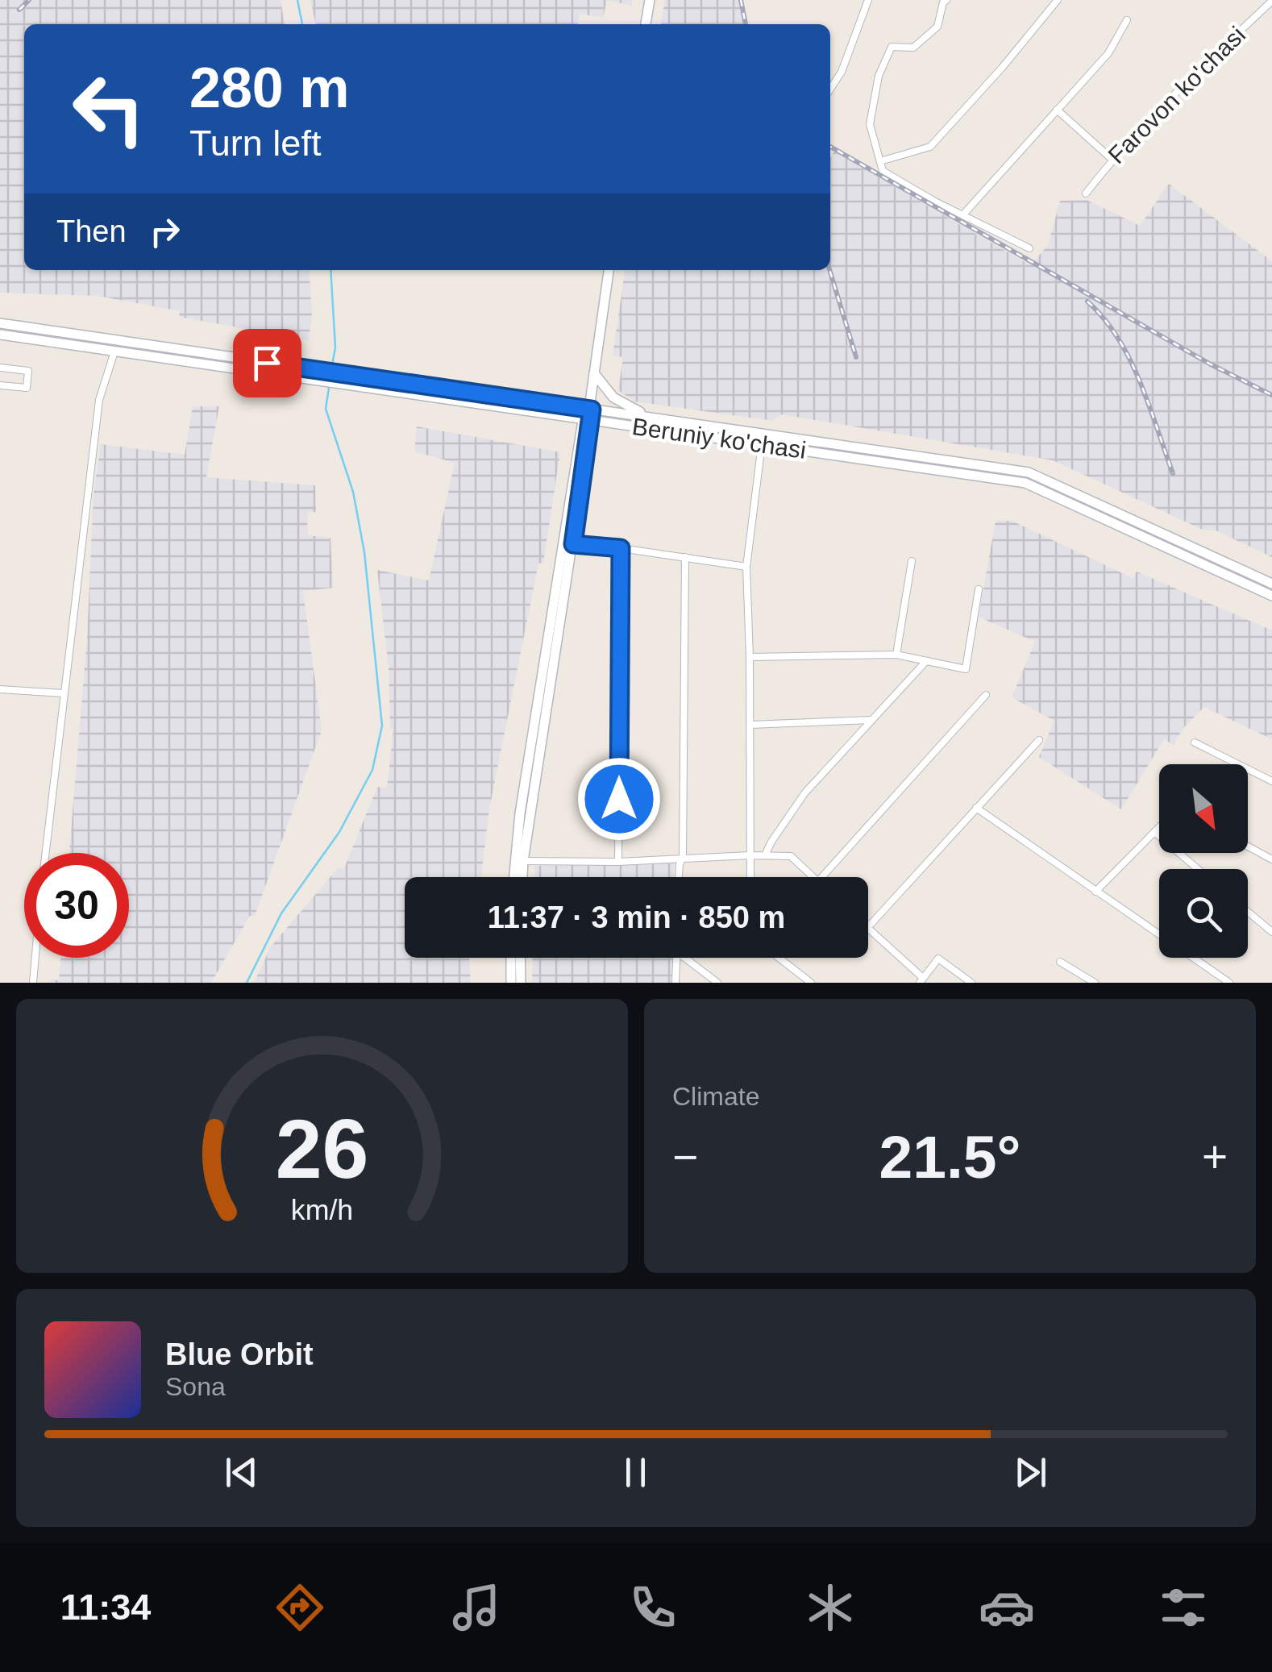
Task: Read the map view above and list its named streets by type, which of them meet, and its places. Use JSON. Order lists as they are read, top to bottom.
{
  "streets": {
    "main road": ["Beruniy ko'chasi"],
    "street": ["Farovon ko'chasi"]
  },
  "north": "bottom right",
  "page": {
    "turn": ["280 m", "Turn left"],
    "then": "Then",
    "limit": "30",
    "trip": "11:37 · 3 min · 850 m",
    "tile": "Climate",
    "heat": ["−", "21.5°", "+"],
    "song": ["Blue Orbit", "Sona"],
    "tabs": "11:34",
    "gauge": ["26", "km/h"]
  }
}
